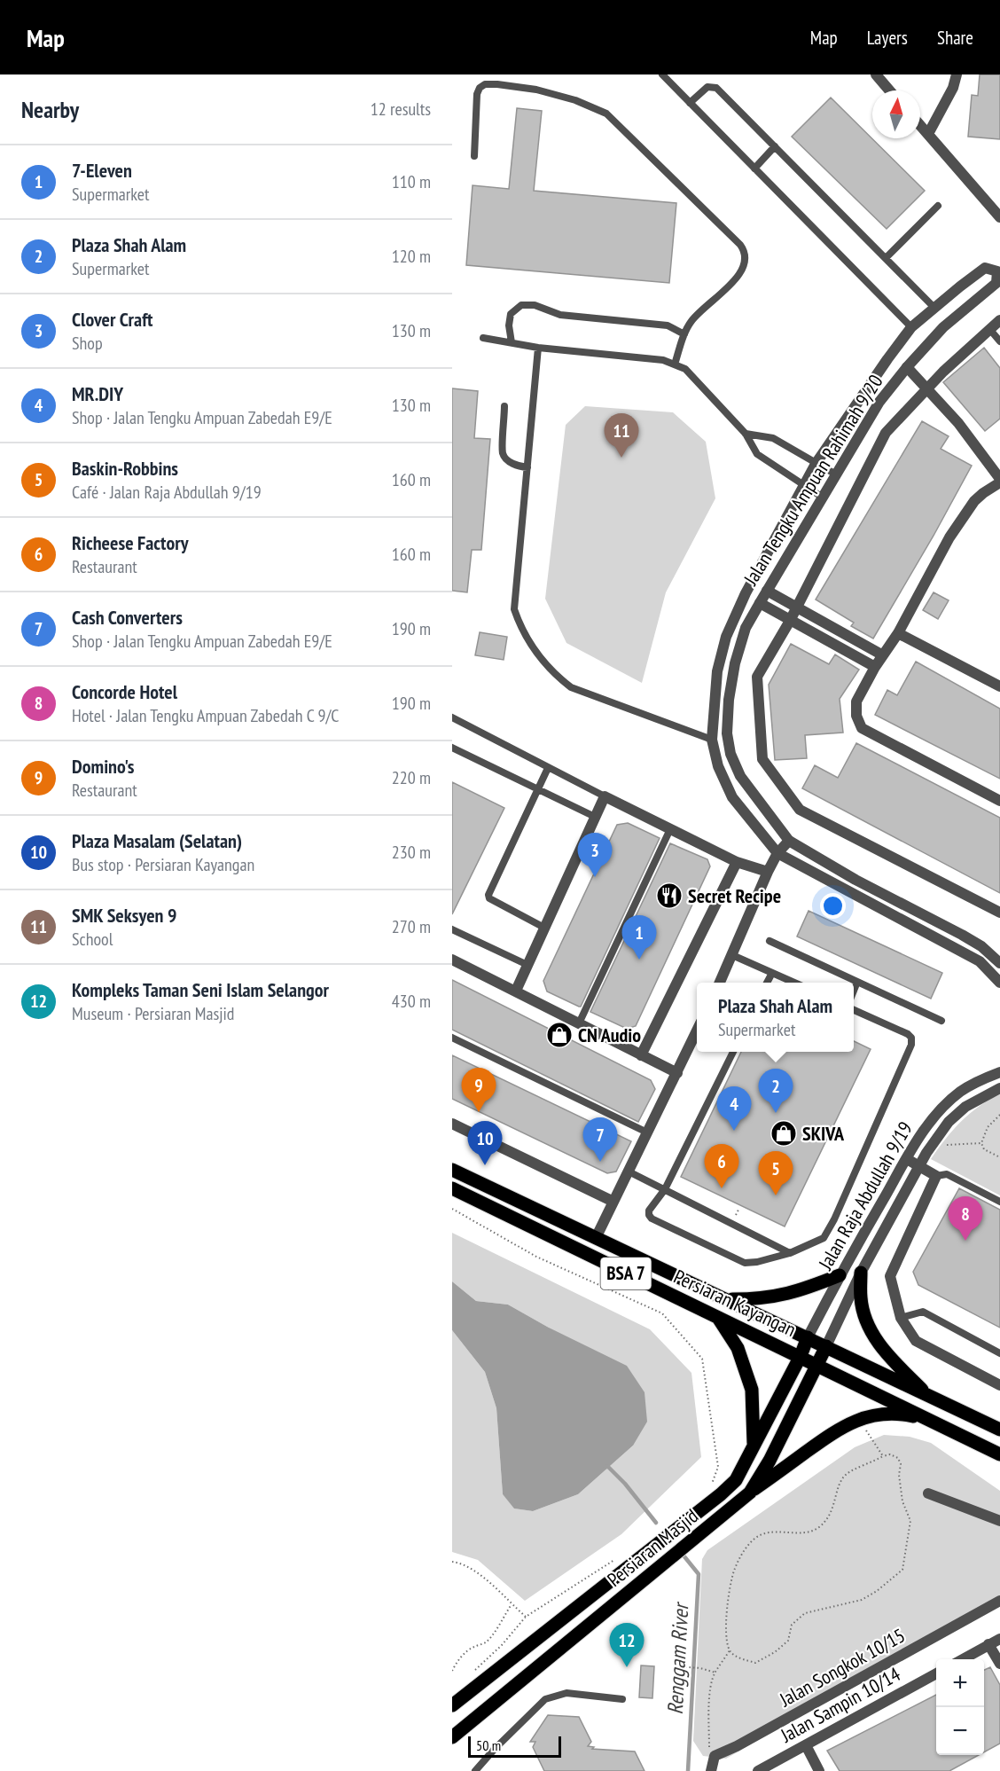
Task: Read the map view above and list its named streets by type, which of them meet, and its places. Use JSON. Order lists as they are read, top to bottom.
{
  "streets": {
    "main road": ["BSA 7", "Persiaran Kayangan", "Persiaran Masjid"],
    "street": [
      "Jalan Tengku Ampuan Rahimah 9/20",
      "Jalan Raja Abdullah 9/19",
      "Jalan Songkok 10/15",
      "Jalan Sampin 10/14"
    ]
  },
  "crossings": [
    ["Jalan Raja Abdullah 9/19", "Persiaran Kayangan"],
    ["Jalan Raja Abdullah 9/19", "Persiaran Masjid"],
    ["Persiaran Kayangan", "Persiaran Masjid"]
  ],
  "water": ["Renggam River"],
  "places": {
    "restaurant": ["Secret Recipe"],
    "shop": ["CN Audio", "SKIVA"]
  },
  "scale_bar": "50 m",
  "north": "top",
  "page": {
    "header": "Map",
    "nav": ["Map", "Layers", "Share"],
    "heading": ["Nearby", "12 results"],
    "list": [
      {
        "mark": "1",
        "name": "7-Eleven",
        "note": "Supermarket",
        "value": "110 m"
      },
      {
        "mark": "2",
        "name": "Plaza Shah Alam",
        "note": "Supermarket",
        "value": "120 m"
      },
      {
        "mark": "3",
        "name": "Clover Craft",
        "note": "Shop",
        "value": "130 m"
      },
      {
        "mark": "4",
        "name": "MR.DIY",
        "note": "Shop · Jalan Tengku Ampuan Zabedah E9/E",
        "value": "130 m"
      },
      {
        "mark": "5",
        "name": "Baskin-Robbins",
        "note": "Café · Jalan Raja Abdullah 9/19",
        "value": "160 m"
      },
      {
        "mark": "6",
        "name": "Richeese Factory",
        "note": "Restaurant",
        "value": "160 m"
      },
      {
        "mark": "7",
        "name": "Cash Converters",
        "note": "Shop · Jalan Tengku Ampuan Zabedah E9/E",
        "value": "190 m"
      },
      {
        "mark": "8",
        "name": "Concorde Hotel",
        "note": "Hotel · Jalan Tengku Ampuan Zabedah C 9/C",
        "value": "190 m"
      },
      {
        "mark": "9",
        "name": "Domino's",
        "note": "Restaurant",
        "value": "220 m"
      },
      {
        "mark": "10",
        "name": "Plaza Masalam (Selatan)",
        "note": "Bus stop · Persiaran Kayangan",
        "value": "230 m"
      },
      {
        "mark": "11",
        "name": "SMK Seksyen 9",
        "note": "School",
        "value": "270 m"
      },
      {
        "mark": "12",
        "name": "Kompleks Taman Seni Islam Selangor",
        "note": "Museum · Persiaran Masjid",
        "value": "430 m"
      }
    ],
    "pins": [
      "11",
      "3",
      "1",
      "9",
      "2",
      "4",
      "7",
      "10",
      "6",
      "5",
      "8",
      "12"
    ],
    "popup": ["Plaza Shah Alam", "Supermarket"],
    "map_buttons": ["+", "−"],
    "scale": "50 m"
  }
}
